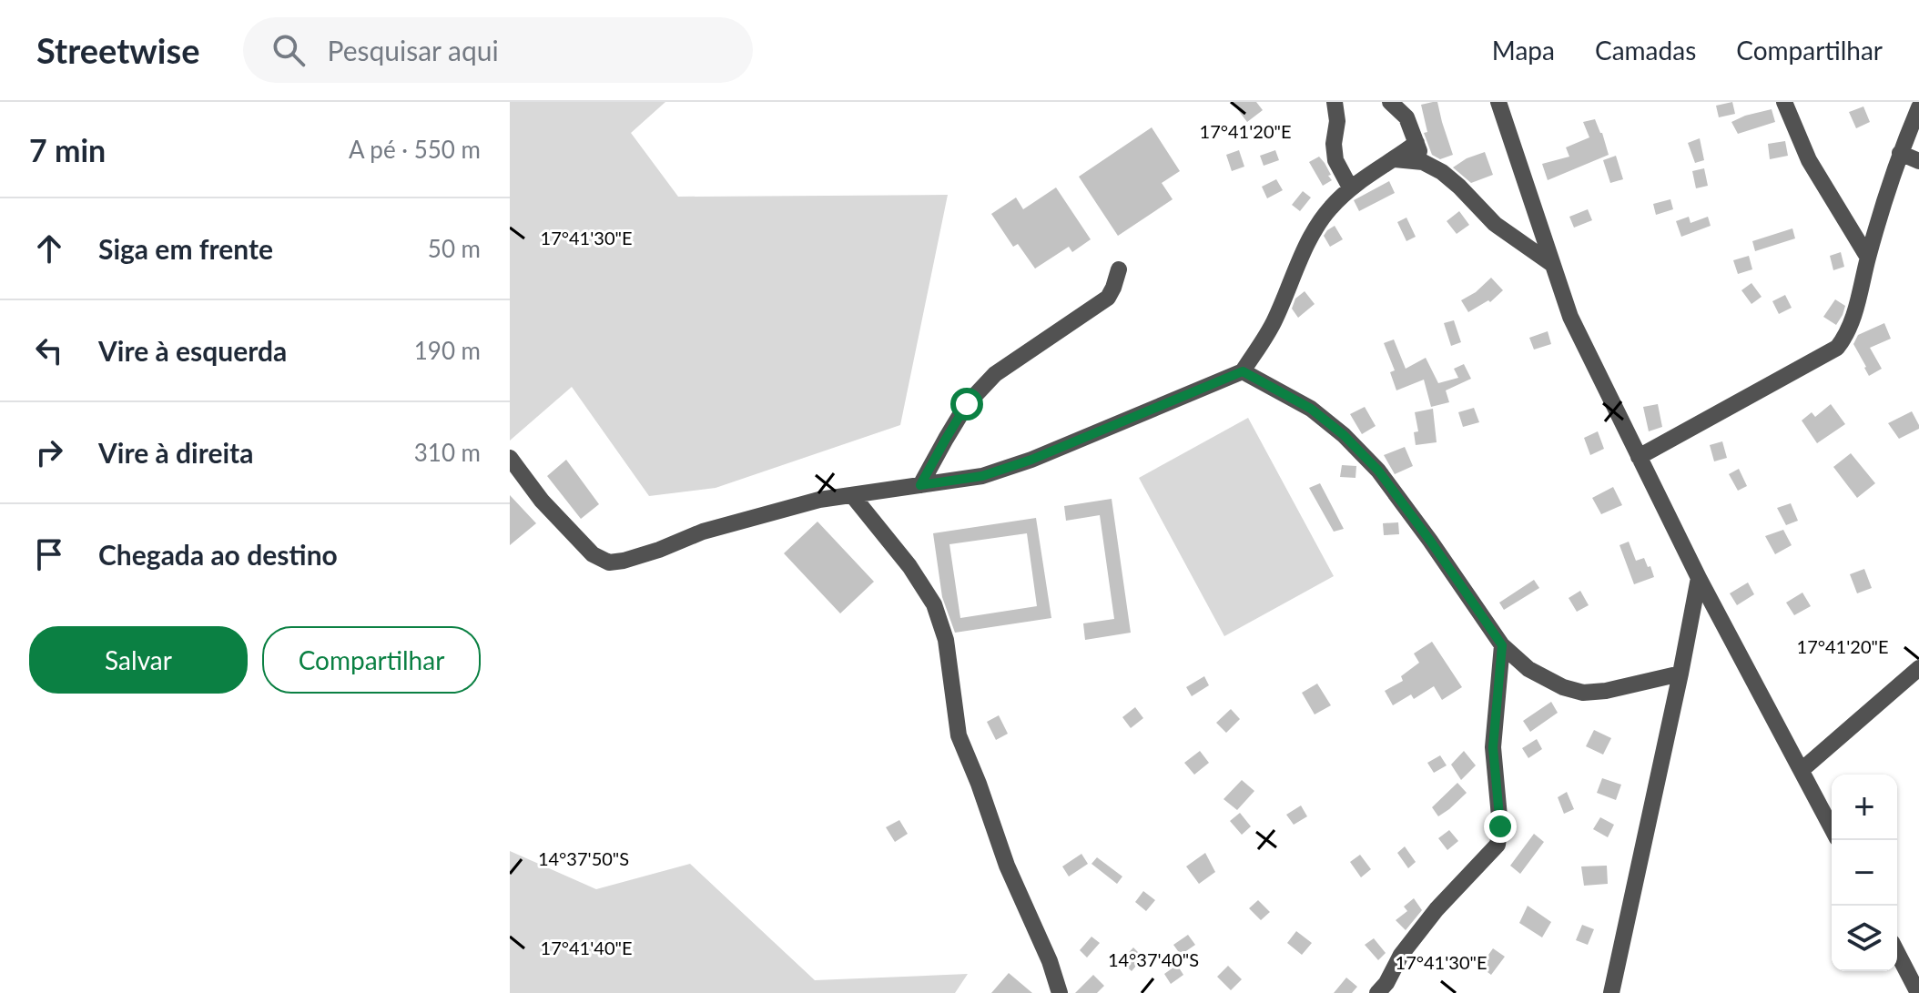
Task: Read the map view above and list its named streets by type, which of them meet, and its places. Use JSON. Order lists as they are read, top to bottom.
{
  "page": {
    "header": "Streetwise",
    "search": "Pesquisar aqui",
    "nav": ["Mapa", "Camadas", "Compartilhar"],
    "heading": ["7 min", "A pé · 550 m"],
    "list": [
      ["Siga em frente", "50 m"],
      ["Vire à esquerda", "190 m"],
      ["Vire à direita", "310 m"],
      "Chegada ao destino"
    ],
    "buttons": ["Salvar", "Compartilhar"],
    "map_buttons": ["+", "−"]
  },
  "coordinates": [
    "17°41'20\"E",
    "17°41'30\"E",
    "14°37'50\"S",
    "17°41'40\"E",
    "14°37'40\"S"
  ]
}
